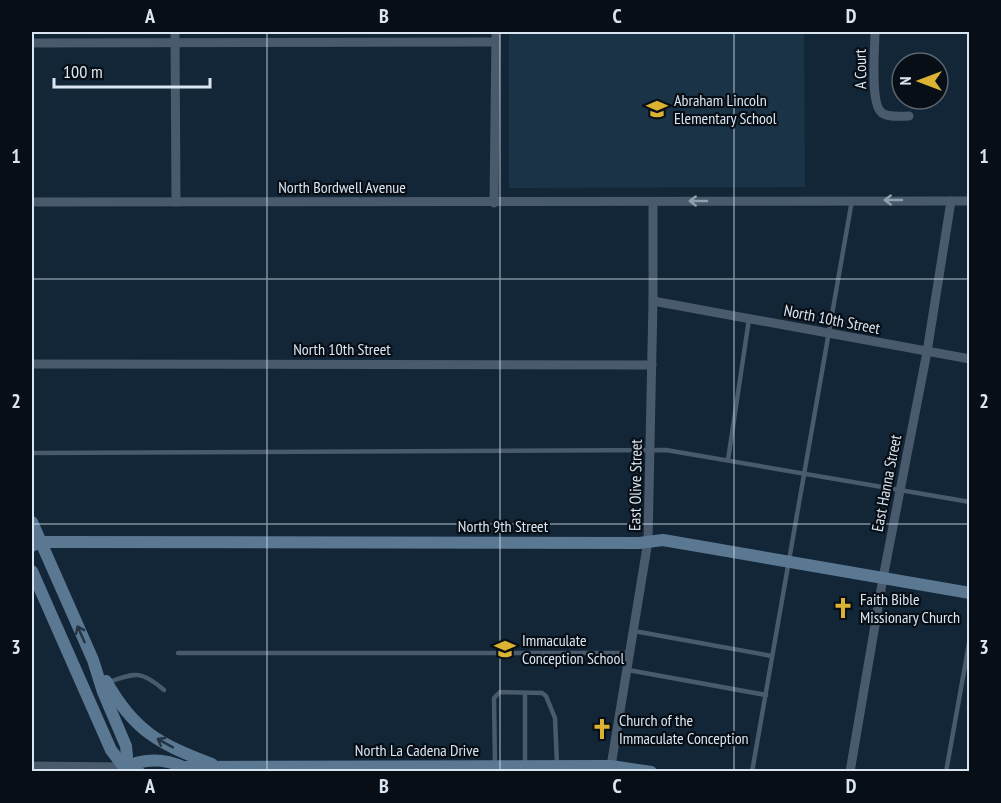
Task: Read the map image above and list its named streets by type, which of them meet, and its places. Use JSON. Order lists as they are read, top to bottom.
{
  "streets": {
    "main road": ["North 9th Street", "North La Cadena Drive"],
    "street": [
      "A Court",
      "North Bordwell Avenue",
      "North 10th Street",
      "East Hanna Street",
      "East Olive Street"
    ]
  },
  "crossings": [
    ["North Bordwell Avenue", "East Hanna Street"],
    ["North Bordwell Avenue", "East Olive Street"],
    ["North 10th Street", "East Hanna Street"],
    ["North 10th Street", "East Olive Street"],
    ["East Hanna Street", "North 9th Street"],
    ["East Olive Street", "North 9th Street"],
    ["East Olive Street", "North La Cadena Drive"]
  ],
  "places": {
    "school or university": ["Abraham Lincoln Elementary School", "Immaculate Conception School"],
    "church": ["Faith Bible Missionary Church", "Church of the Immaculate Conception"]
  },
  "scale_bar": "100 m",
  "north": "left",
  "grid": {
    "columns": [
      "A",
      "B",
      "C",
      "D"
    ],
    "rows": ["1", "2", "3"]
  }
}
